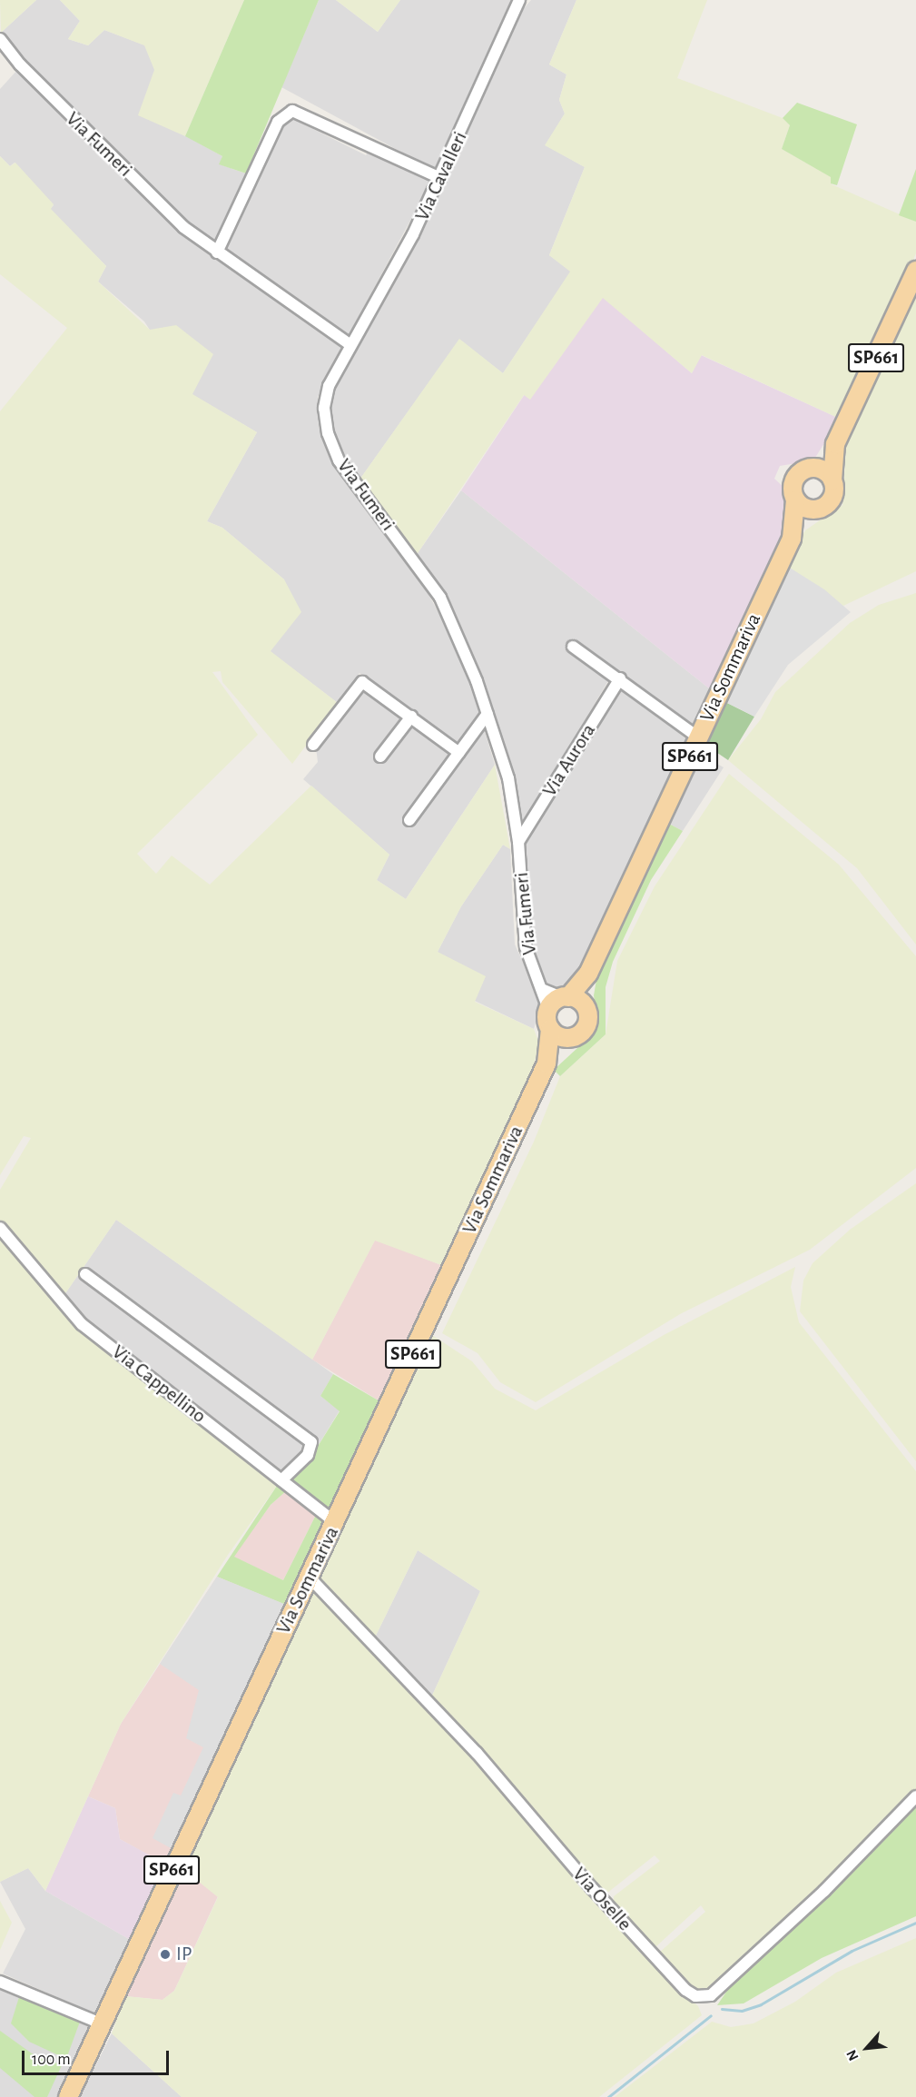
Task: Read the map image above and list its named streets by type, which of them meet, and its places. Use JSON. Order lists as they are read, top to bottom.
{
  "streets": {
    "main road": ["SP661", "Via Sommariva"],
    "street": [
      "Via Fumeri",
      "Via Cavalleri",
      "Via Aurora",
      "Via Cappellino",
      "Via Oselle"
    ]
  },
  "crossings": [
    ["Via Fumeri", "Via Cavalleri"],
    ["Via Fumeri", "Via Sommariva"],
    ["Via Fumeri", "Via Aurora"],
    ["SP661", "Via Sommariva"],
    ["Via Sommariva", "Via Cappellino"],
    ["Via Sommariva", "Via Oselle"]
  ],
  "places": ["IP"],
  "scale_bar": "100 m",
  "north": "bottom left"
}
